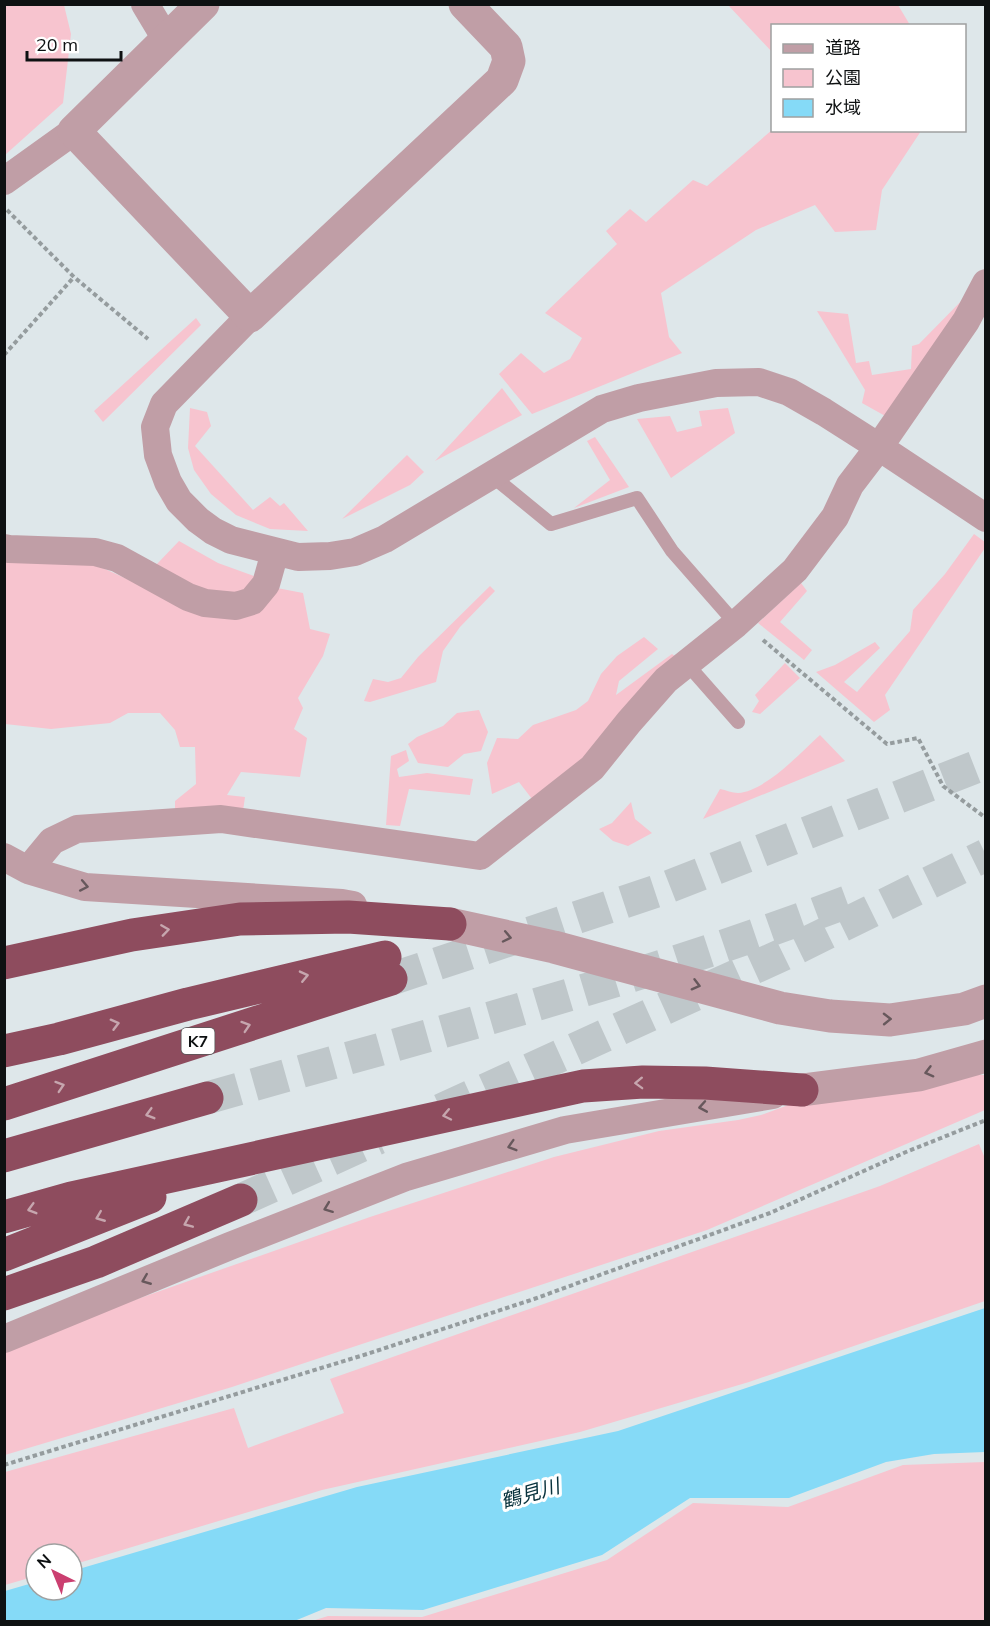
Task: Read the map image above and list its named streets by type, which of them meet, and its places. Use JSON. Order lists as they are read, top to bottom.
{
  "streets": {
    "highway": ["K7"]
  },
  "water": ["鶴見川"],
  "legend": ["道路", "公園", "水域"],
  "scale_bar": "20 m",
  "north": "top left"
}
